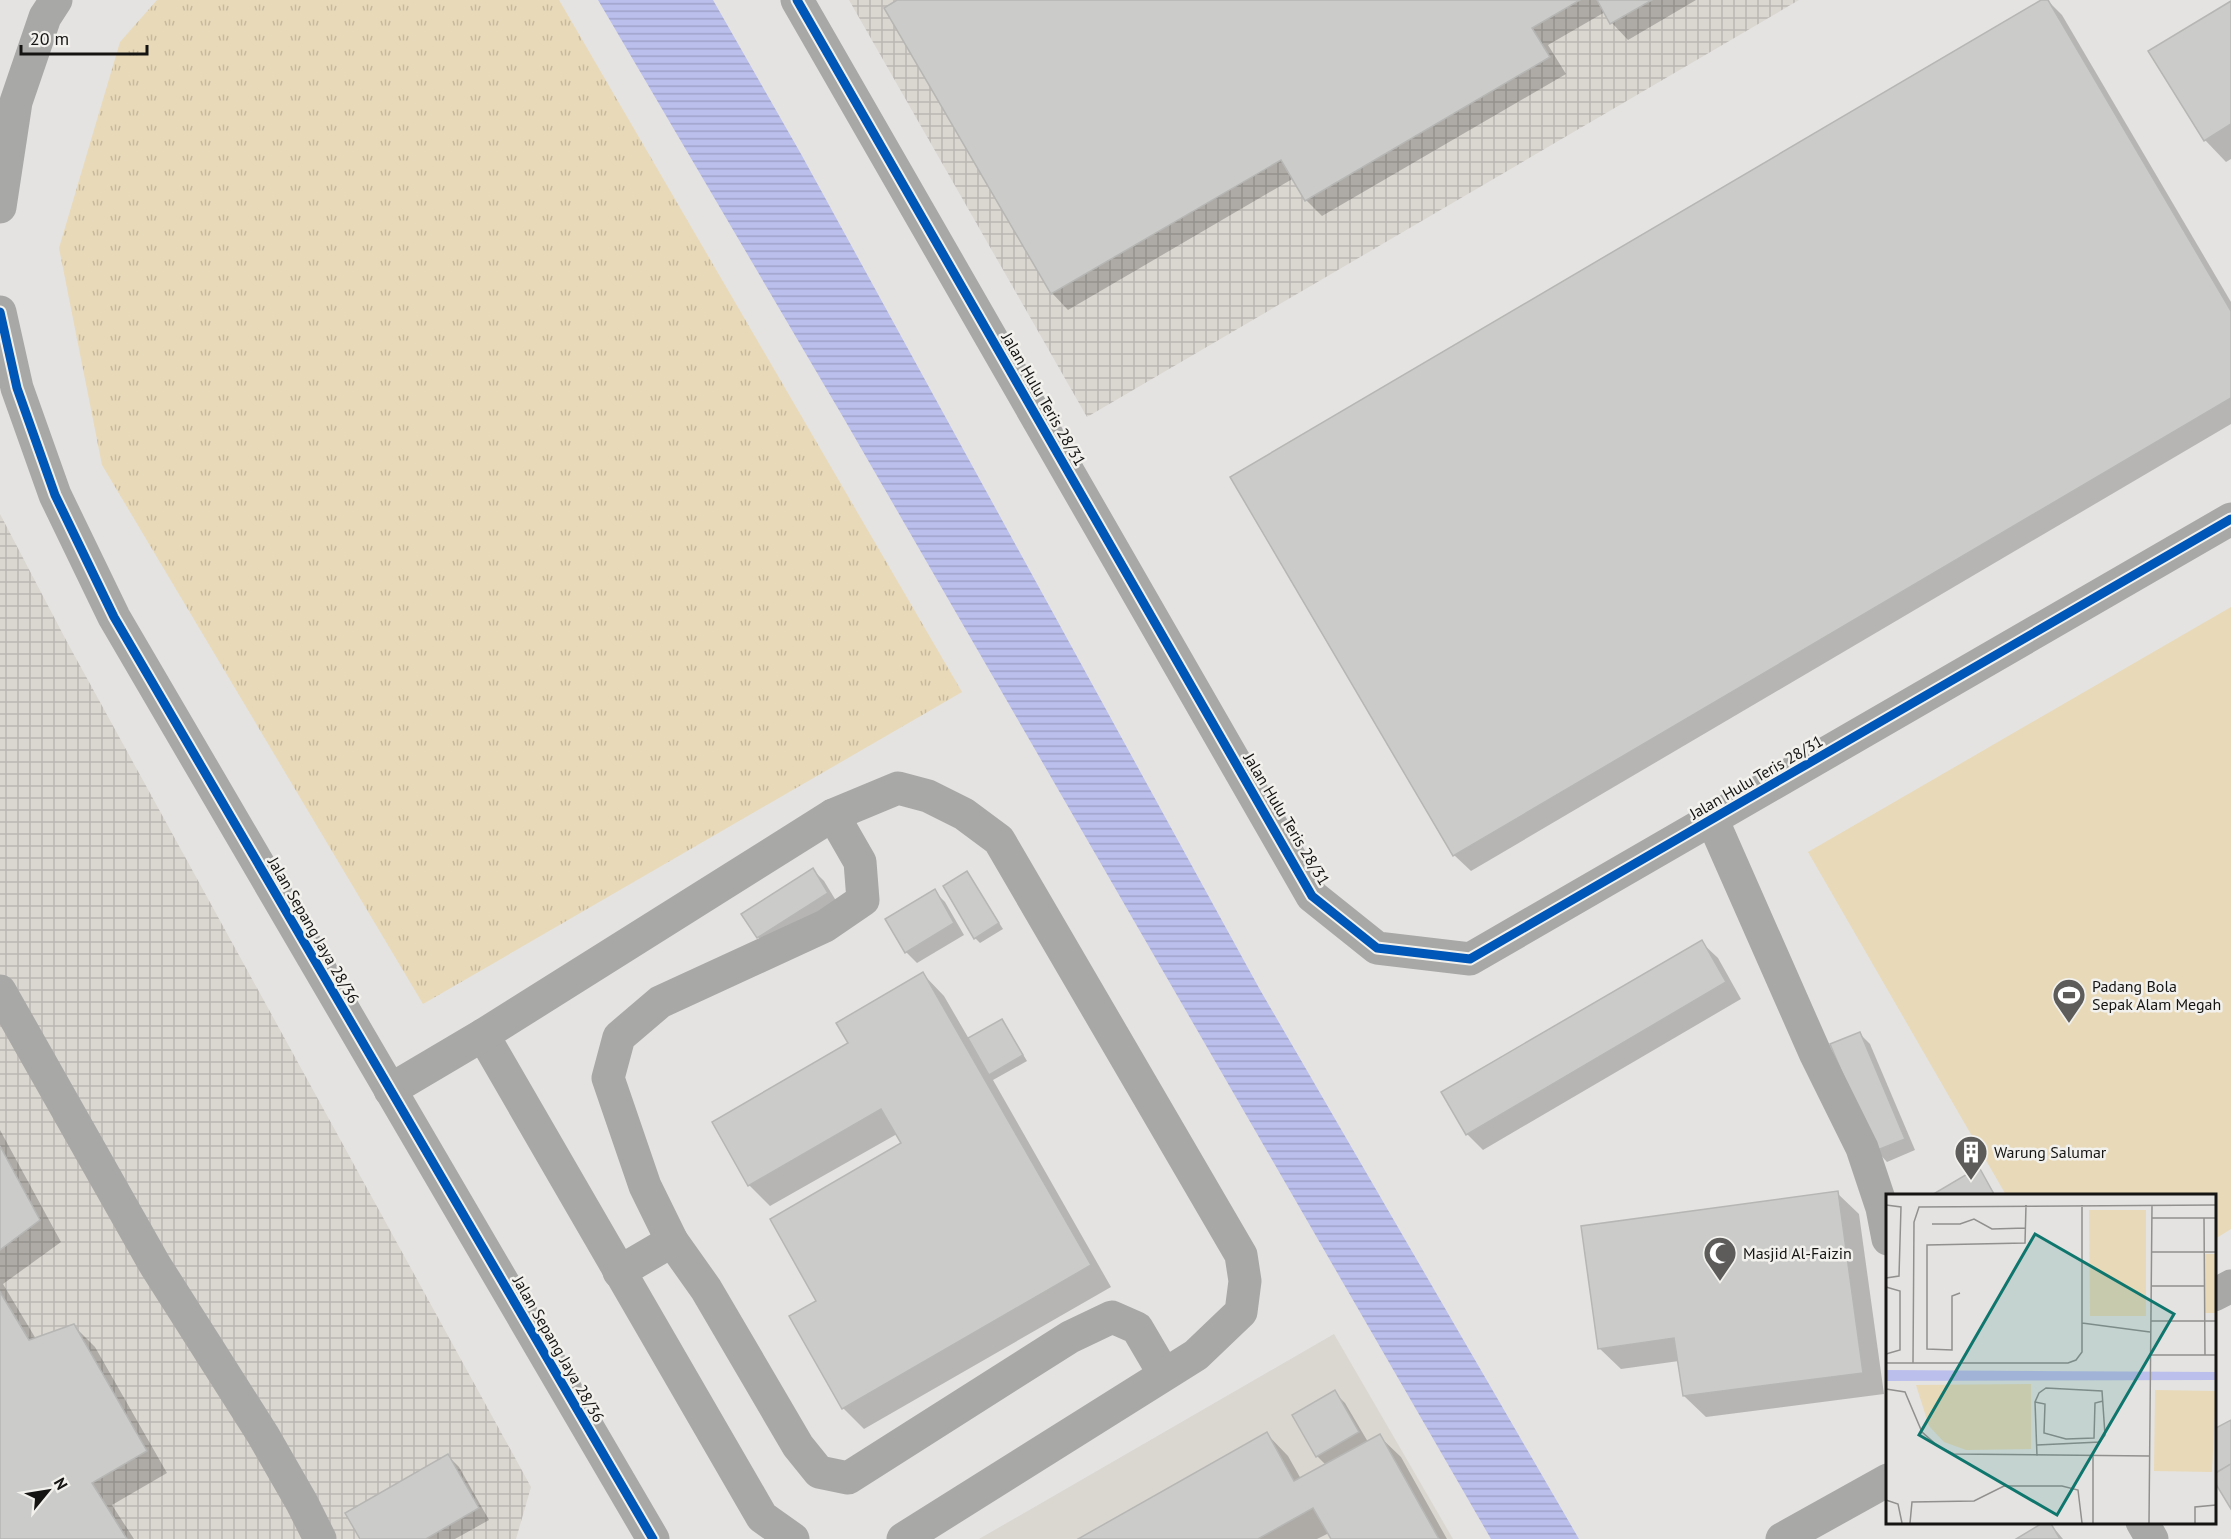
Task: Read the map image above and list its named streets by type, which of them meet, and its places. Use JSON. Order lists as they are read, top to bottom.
{
  "streets": {
    "street": ["Jalan Hulu Teris 28/31", "Jalan Sepang Jaya 28/36"]
  },
  "places": {
    "sports": ["Padang Bola Sepak Alam Megah"],
    "building": ["Warung Salumar"],
    "mosque": ["Masjid Al-Faizin"]
  },
  "scale_bar": "20 m",
  "north": "top right"
}
